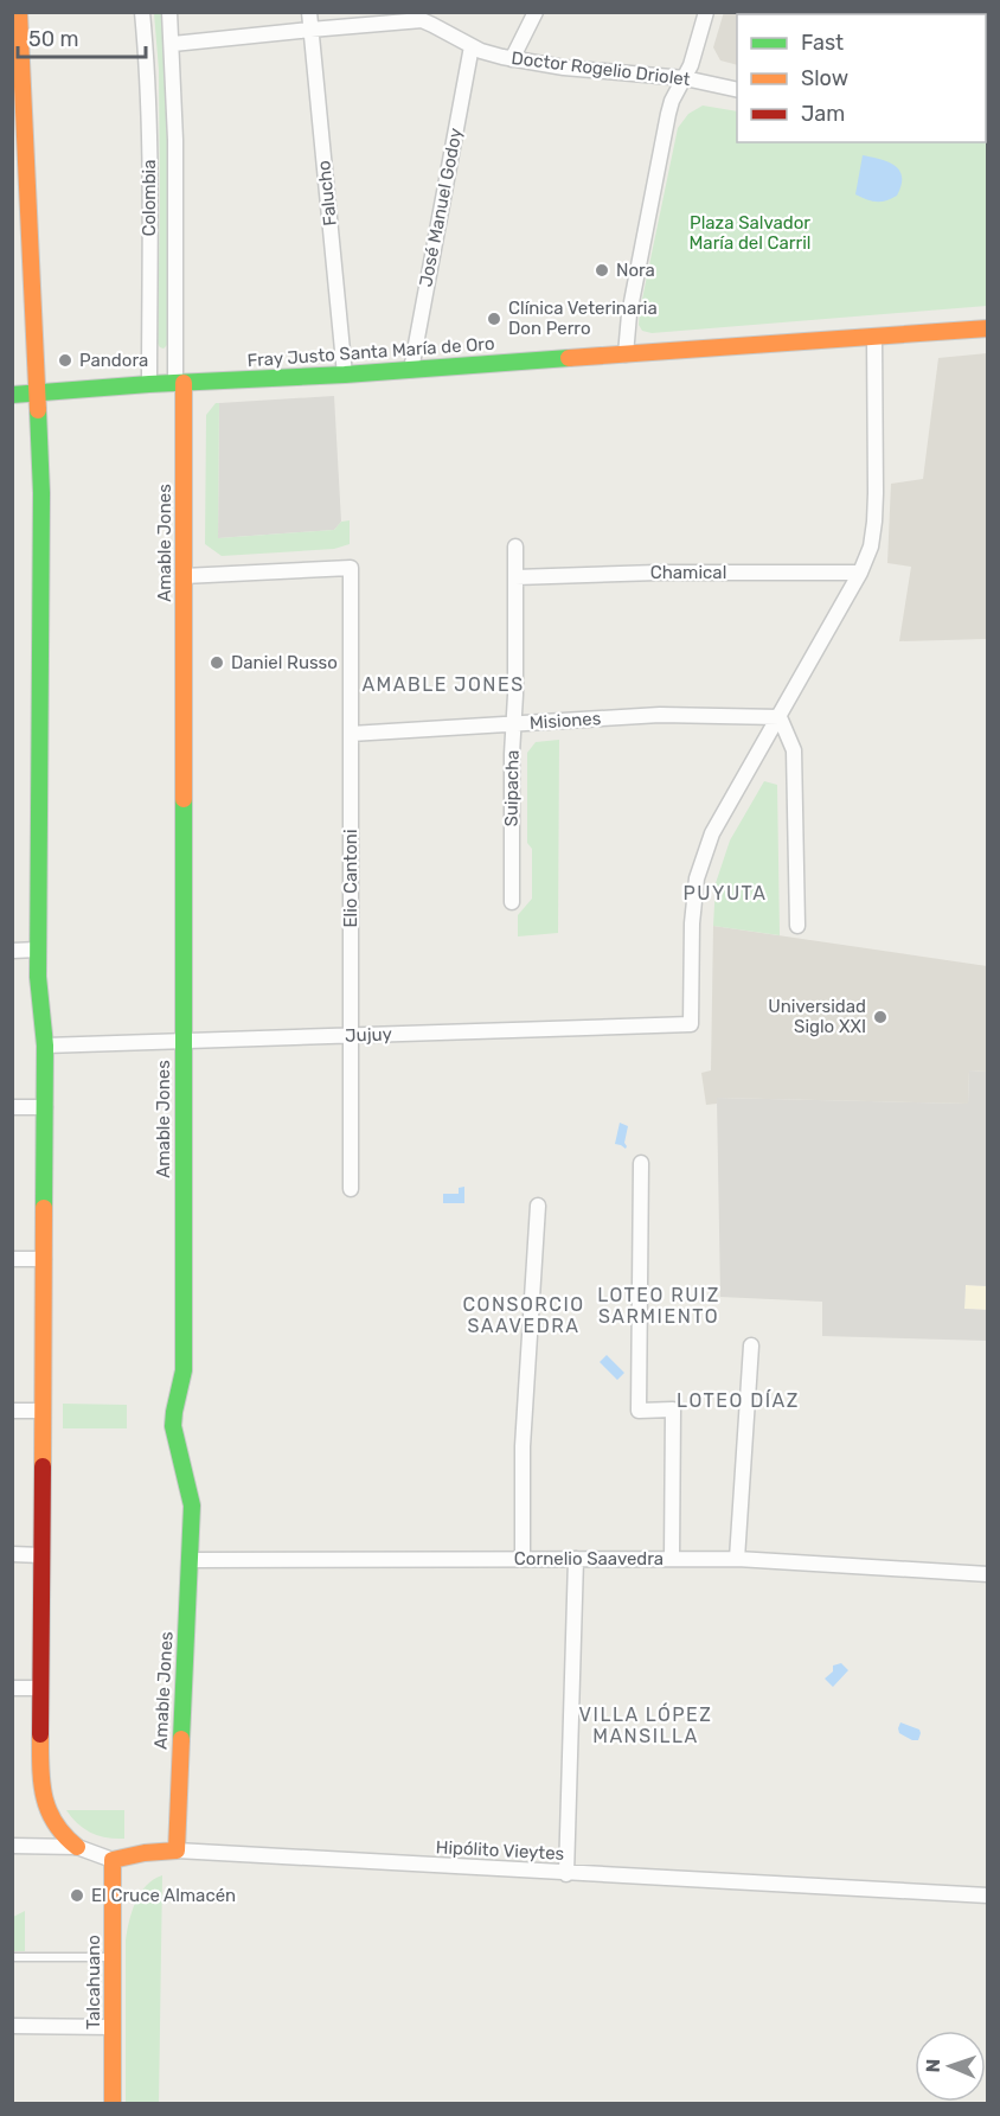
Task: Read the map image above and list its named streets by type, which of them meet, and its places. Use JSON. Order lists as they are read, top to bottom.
{
  "streets": {
    "street": [
      "Doctor Rogelio Driolet",
      "Falucho",
      "Colombia",
      "José Manuel Godoy",
      "Fray Justo Santa María de Oro",
      "Amable Jones",
      "Chamical",
      "Misiones",
      "Suipacha",
      "Elio Cantoni",
      "Jujuy",
      "Cornelio Saavedra",
      "Hipólito Vieytes",
      "Talcahuano"
    ]
  },
  "crossings": [
    ["Doctor Rogelio Driolet", "Falucho"],
    ["Doctor Rogelio Driolet", "Colombia"],
    ["Doctor Rogelio Driolet", "José Manuel Godoy"],
    ["Falucho", "Fray Justo Santa María de Oro"],
    ["Colombia", "Fray Justo Santa María de Oro"],
    ["Colombia", "Amable Jones"],
    ["José Manuel Godoy", "Fray Justo Santa María de Oro"],
    ["Fray Justo Santa María de Oro", "Amable Jones"],
    ["Amable Jones", "Elio Cantoni"],
    ["Amable Jones", "Jujuy"],
    ["Amable Jones", "Cornelio Saavedra"],
    ["Amable Jones", "Hipólito Vieytes"],
    ["Chamical", "Suipacha"],
    ["Misiones", "Suipacha"],
    ["Misiones", "Elio Cantoni"],
    ["Misiones", "Jujuy"],
    ["Elio Cantoni", "Jujuy"],
    ["Hipólito Vieytes", "Talcahuano"]
  ],
  "districts": [
    "AMABLE JONES",
    "PUYUTA",
    "LOTEO RUIZ SARMIENTO",
    "CONSORCIO SAAVEDRA",
    "LOTEO DÍAZ",
    "VILLA LÓPEZ MANSILLA"
  ],
  "parks": ["Plaza Salvador María del Carril"],
  "places": [
    "Nora",
    "Clínica Veterinaria Don Perro",
    "Pandora",
    "Daniel Russo",
    "Universidad Siglo XXI",
    "El Cruce Almacén"
  ],
  "legend": ["Fast", "Slow", "Jam"],
  "scale_bar": "50 m",
  "north": "left"
}
